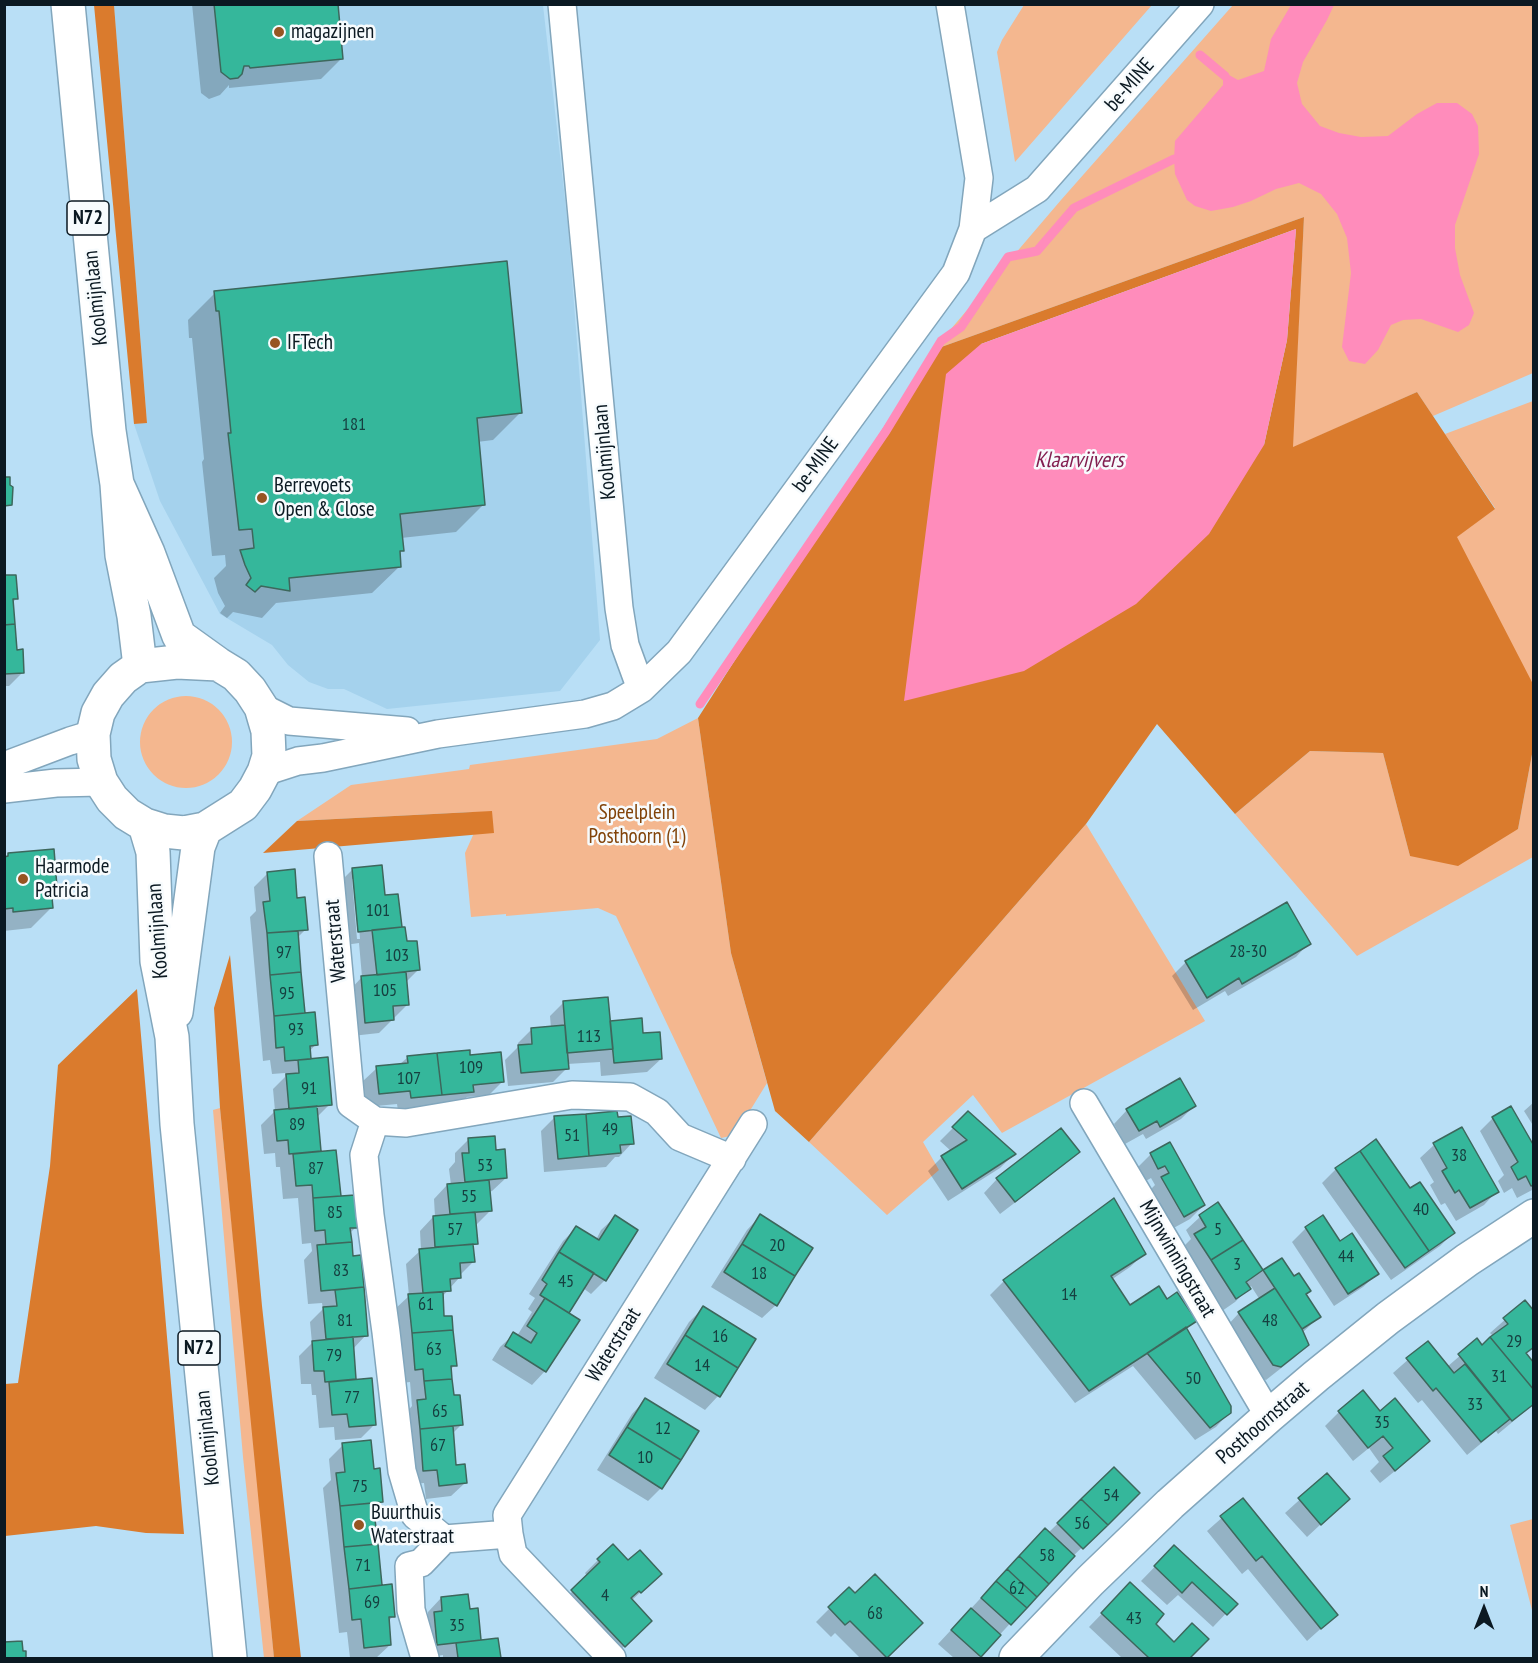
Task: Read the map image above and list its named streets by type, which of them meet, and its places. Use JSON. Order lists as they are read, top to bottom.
{
  "streets": {
    "main road": ["N72", "Koolmijnlaan", "Posthoornstraat"],
    "street": ["be-MINE", "Waterstraat", "Mijnwinningstraat"]
  },
  "crossings": [
    ["be-MINE", "Koolmijnlaan"],
    ["Mijnwinningstraat", "Posthoornstraat"]
  ],
  "water": ["Klaarvijvers"],
  "parks": ["Speelplein Posthoorn (1)"],
  "places": [
    "magazijnen",
    "IFTech",
    "Berrevoets Open & Close",
    "Haarmode Patricia",
    "Buurthuis Waterstraat"
  ],
  "house_numbers": [
    "181",
    "101",
    "28-30",
    "97",
    "103",
    "105",
    "95",
    "93",
    "113",
    "109",
    "107",
    "91",
    "89",
    "49",
    "51",
    "38",
    "53",
    "87",
    "55",
    "40",
    "85",
    "57",
    "5",
    "20",
    "44",
    "3",
    "83",
    "18",
    "45",
    "14",
    "61",
    "81",
    "48",
    "16",
    "29",
    "63",
    "79",
    "14",
    "31",
    "50",
    "77",
    "33",
    "65",
    "35",
    "12",
    "67",
    "10",
    "75",
    "54",
    "56",
    "58",
    "71",
    "62",
    "4",
    "69",
    "68",
    "43",
    "35"
  ],
  "north": "top"
}
